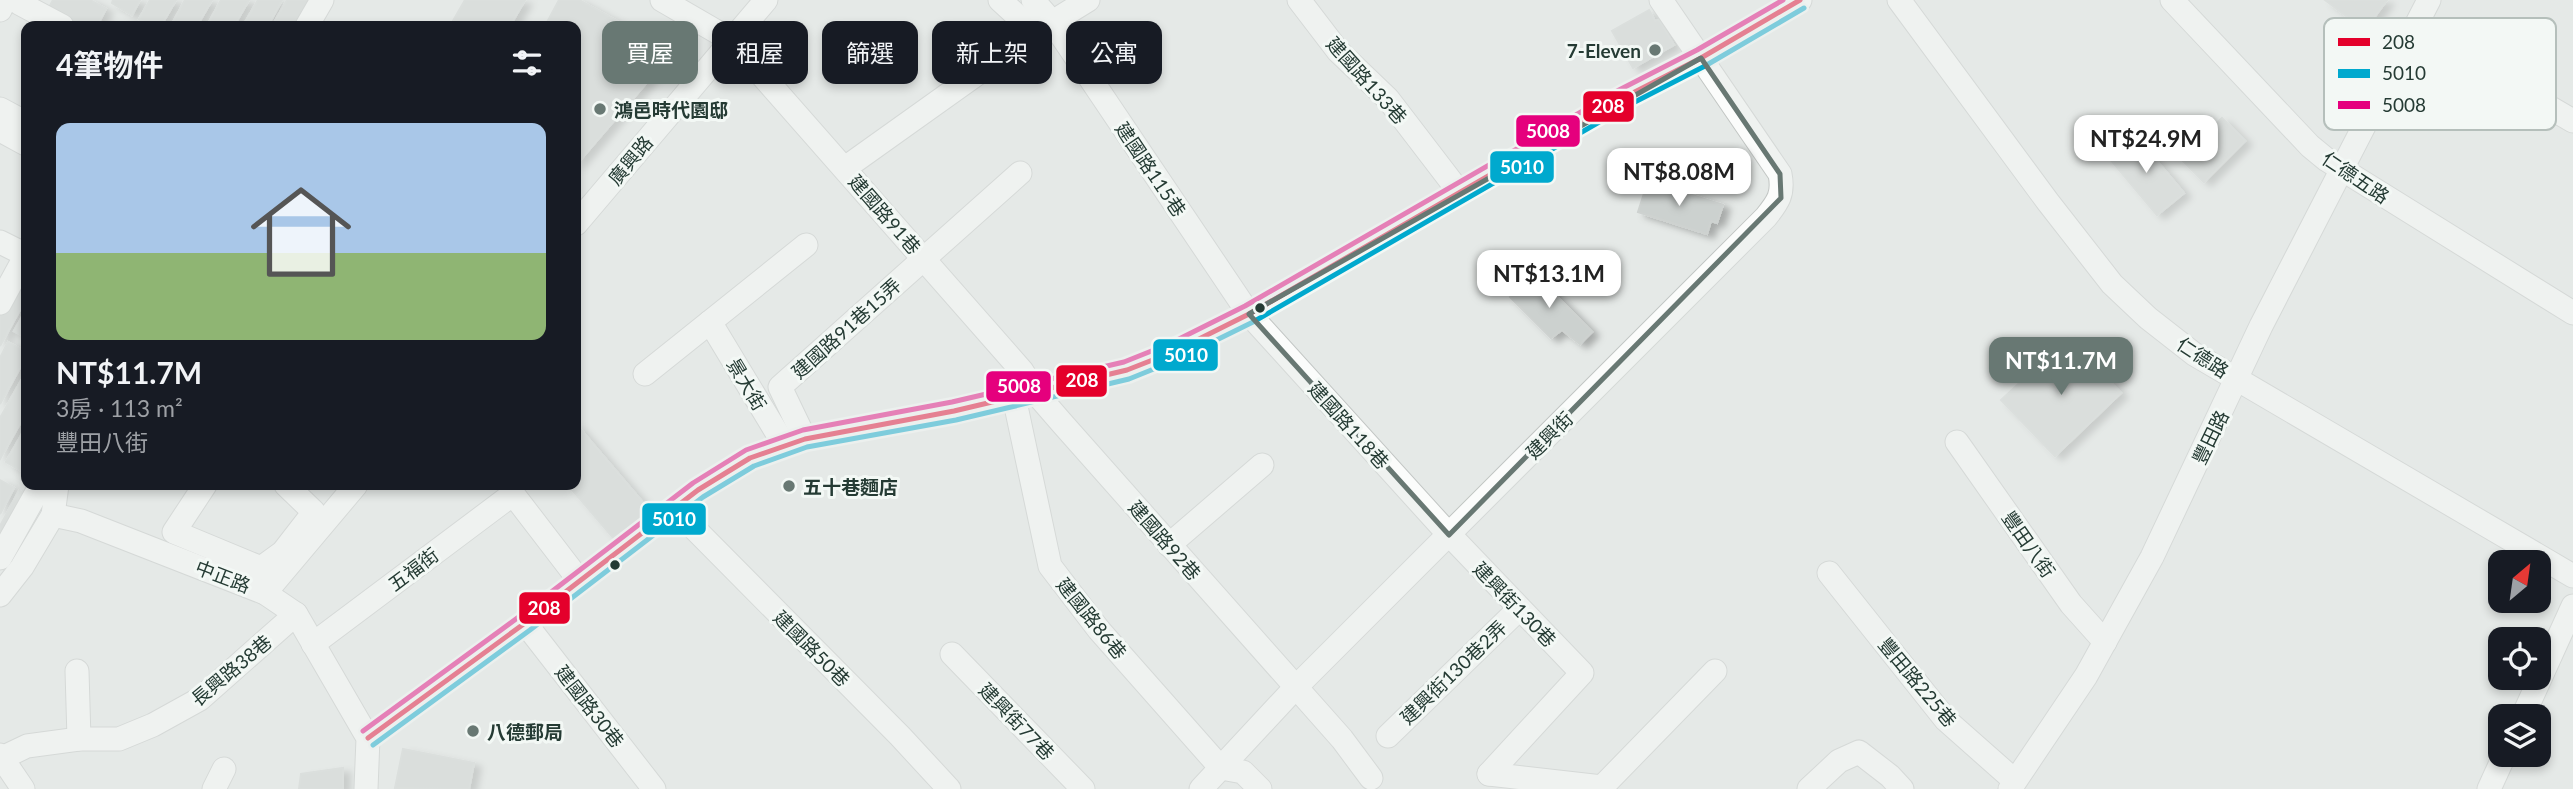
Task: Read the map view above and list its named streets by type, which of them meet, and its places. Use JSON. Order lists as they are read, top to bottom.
{
  "streets": {
    "street": [
      "建國路133巷",
      "廣興路",
      "建國路115巷",
      "仁德五路",
      "建國路91巷",
      "建國路91巷15弄",
      "仁德路",
      "景大街",
      "建國路118巷",
      "建興街",
      "豐田路",
      "建國路92巷",
      "豐田八街",
      "五福街",
      "中正路",
      "建興街130巷",
      "建國路86巷",
      "建國路50巷",
      "長興路38巷",
      "建興街130巷2弄",
      "豐田路225巷",
      "建國路30巷",
      "建興街77巷"
    ]
  },
  "crossings": [
    ["建國路115巷", "建國路118巷"],
    ["仁德五路", "豐田路"],
    ["建國路91巷", "建國路91巷15弄"],
    ["建國路91巷", "建國路92巷"],
    ["建國路91巷", "建國路86巷"],
    ["建國路91巷15弄", "景大街"],
    ["仁德路", "豐田路"],
    ["建國路118巷", "建興街"],
    ["建國路118巷", "建興街130巷"],
    ["建興街", "建國路92巷"],
    ["建興街", "建興街130巷"],
    ["建興街", "建國路86巷"],
    ["豐田路", "豐田八街"],
    ["豐田路", "豐田路225巷"],
    ["建國路92巷", "建國路86巷"],
    ["五福街", "中正路"],
    ["中正路", "長興路38巷"],
    ["建興街130巷", "建興街130巷2弄"]
  ],
  "places": [
    "7-Eleven",
    "鴻邑時代園邸",
    "五十巷麵店",
    "八德郵局"
  ],
  "lines": ["transit line 208", "transit line 5008", "transit line 5010"],
  "legend": ["208", "5010", "5008"],
  "north": "top right",
  "page": {
    "chip": [
      "買屋",
      "租屋",
      "篩選",
      "新上架",
      "公寓"
    ],
    "heading": "4筆物件",
    "list": [
      {
        "name": "NT$11.7M",
        "note": "3房 · 113 m² · 豐田八街"
      }
    ],
    "price": [
      "NT$24.9M",
      "NT$8.08M",
      "NT$13.1M",
      "NT$11.7M"
    ]
  }
}
